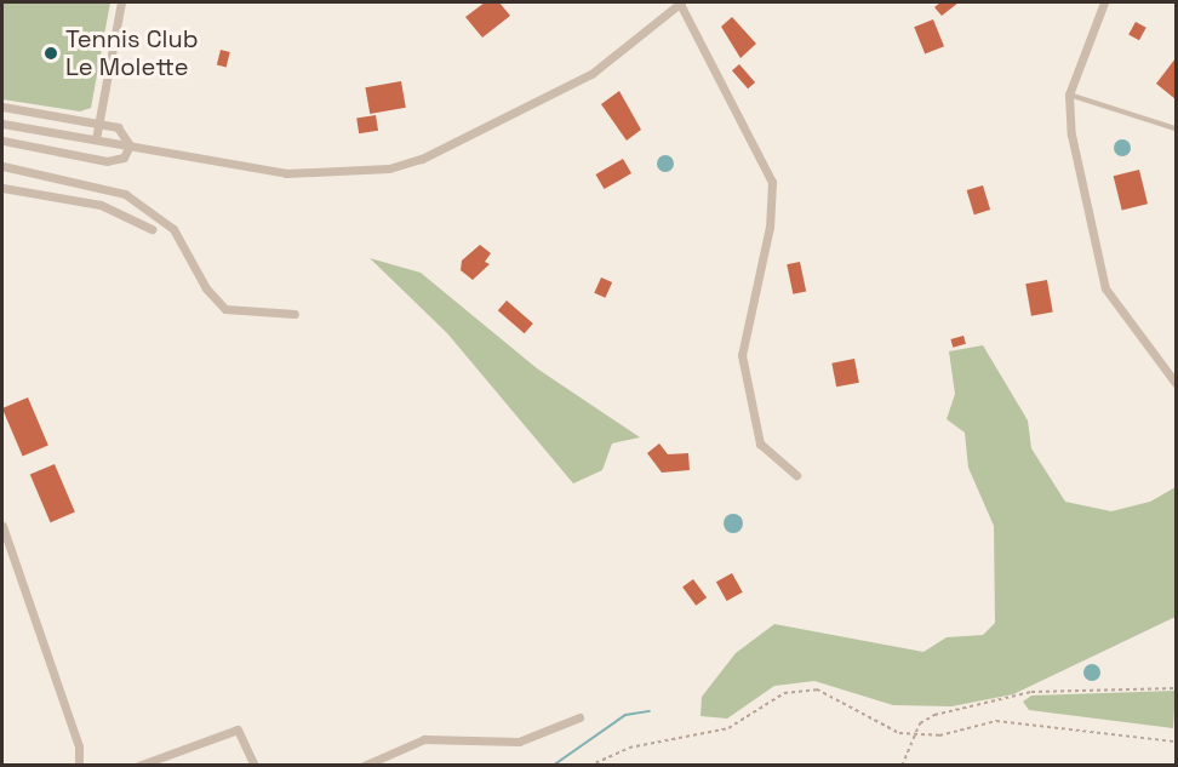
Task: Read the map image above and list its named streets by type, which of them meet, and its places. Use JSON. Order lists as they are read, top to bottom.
{
  "places": ["Tennis Club Le Molette"]
}
